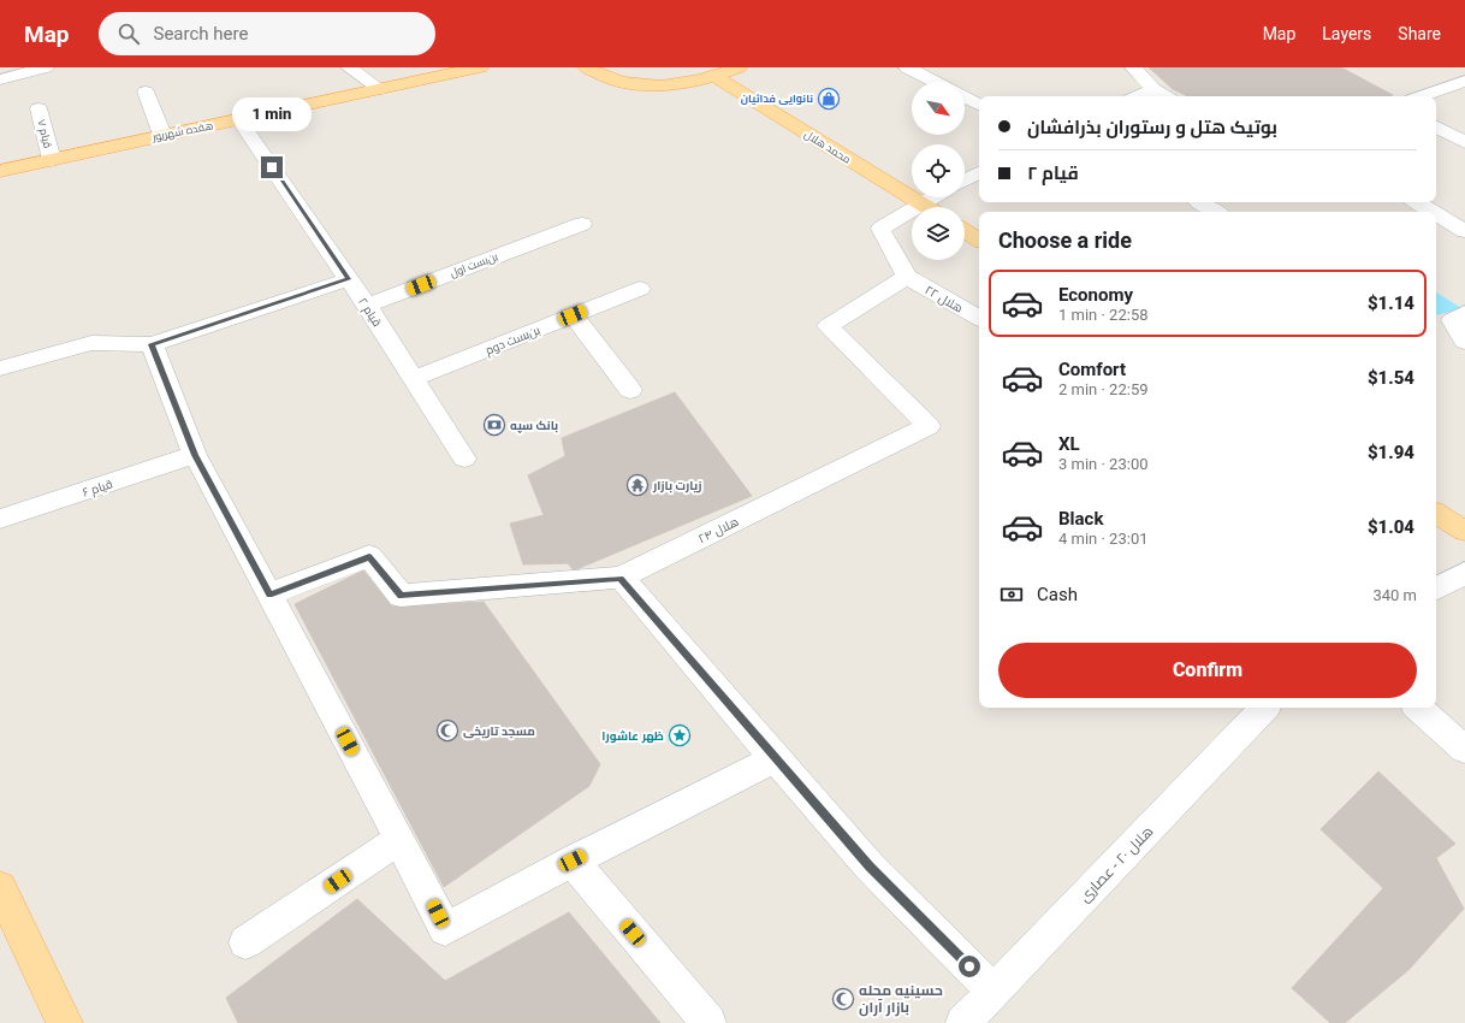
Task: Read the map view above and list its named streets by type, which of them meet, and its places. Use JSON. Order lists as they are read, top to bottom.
{
  "streets": {
    "main road": ["هفده شهریور", "محمد هلال"],
    "street": [
      "قیام ۷",
      "بن‌بست اول",
      "هلال ۲۲",
      "قیام ۲",
      "بن‌بست دوم",
      "قیام ۶",
      "هلال ۲۴",
      "هلال ۲۰ - عصاری"
    ]
  },
  "crossings": [
    ["هفده شهریور", "قیام ۷"],
    ["هفده شهریور", "قیام ۲"],
    ["بن‌بست اول", "قیام ۲"],
    ["هلال ۲۲", "هلال ۲۴"],
    ["قیام ۲", "بن‌بست دوم"]
  ],
  "places": {
    "shop": ["نانوایی فدائیان"],
    "bank": ["بانک سپه"],
    "temple": ["زیارت بازار"],
    "mosque": ["مسجد تاریخی", "حسینیه محله بازار آران"],
    "place": ["ظهر عاشورا"]
  },
  "north": "bottom right",
  "page": {
    "header": "Map",
    "search": "Search here",
    "nav": ["Map", "Layers", "Share"],
    "banner": ["بوتیک هتل و رستوران بذرافشان", "قیام ۲"],
    "bubble": "1 min",
    "heading": "Choose a ride",
    "list": [
      {
        "name": "Economy",
        "note": "1 min · 22:58",
        "value": "$1.14"
      },
      {
        "name": "Comfort",
        "note": "2 min · 22:59",
        "value": "$1.54"
      },
      {
        "name": "XL",
        "note": "3 min · 23:00",
        "value": "$1.94"
      },
      {
        "name": "Black",
        "note": "4 min · 23:01",
        "value": "$1.04"
      }
    ],
    "pay": ["Cash", "340 m"],
    "buttons": "Confirm"
  }
}
